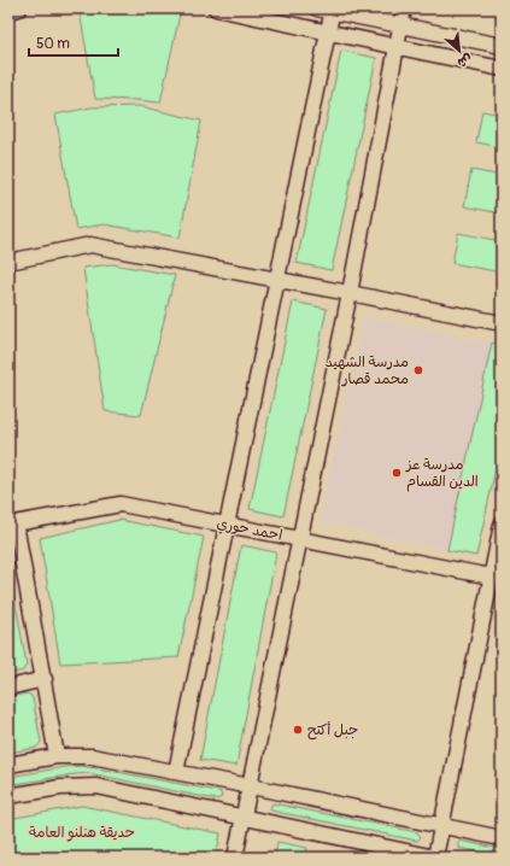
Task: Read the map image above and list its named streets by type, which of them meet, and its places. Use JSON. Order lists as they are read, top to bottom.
{
  "streets": {
    "street": ["احمد حوري"]
  },
  "parks": ["حديقة هنلنو العامة"],
  "places": ["مدرسة الشهيد محمد قصار", "مدرسة عز الدين القسام", "جبل أكتح"],
  "scale_bar": "50 m",
  "north": "bottom right"
}
